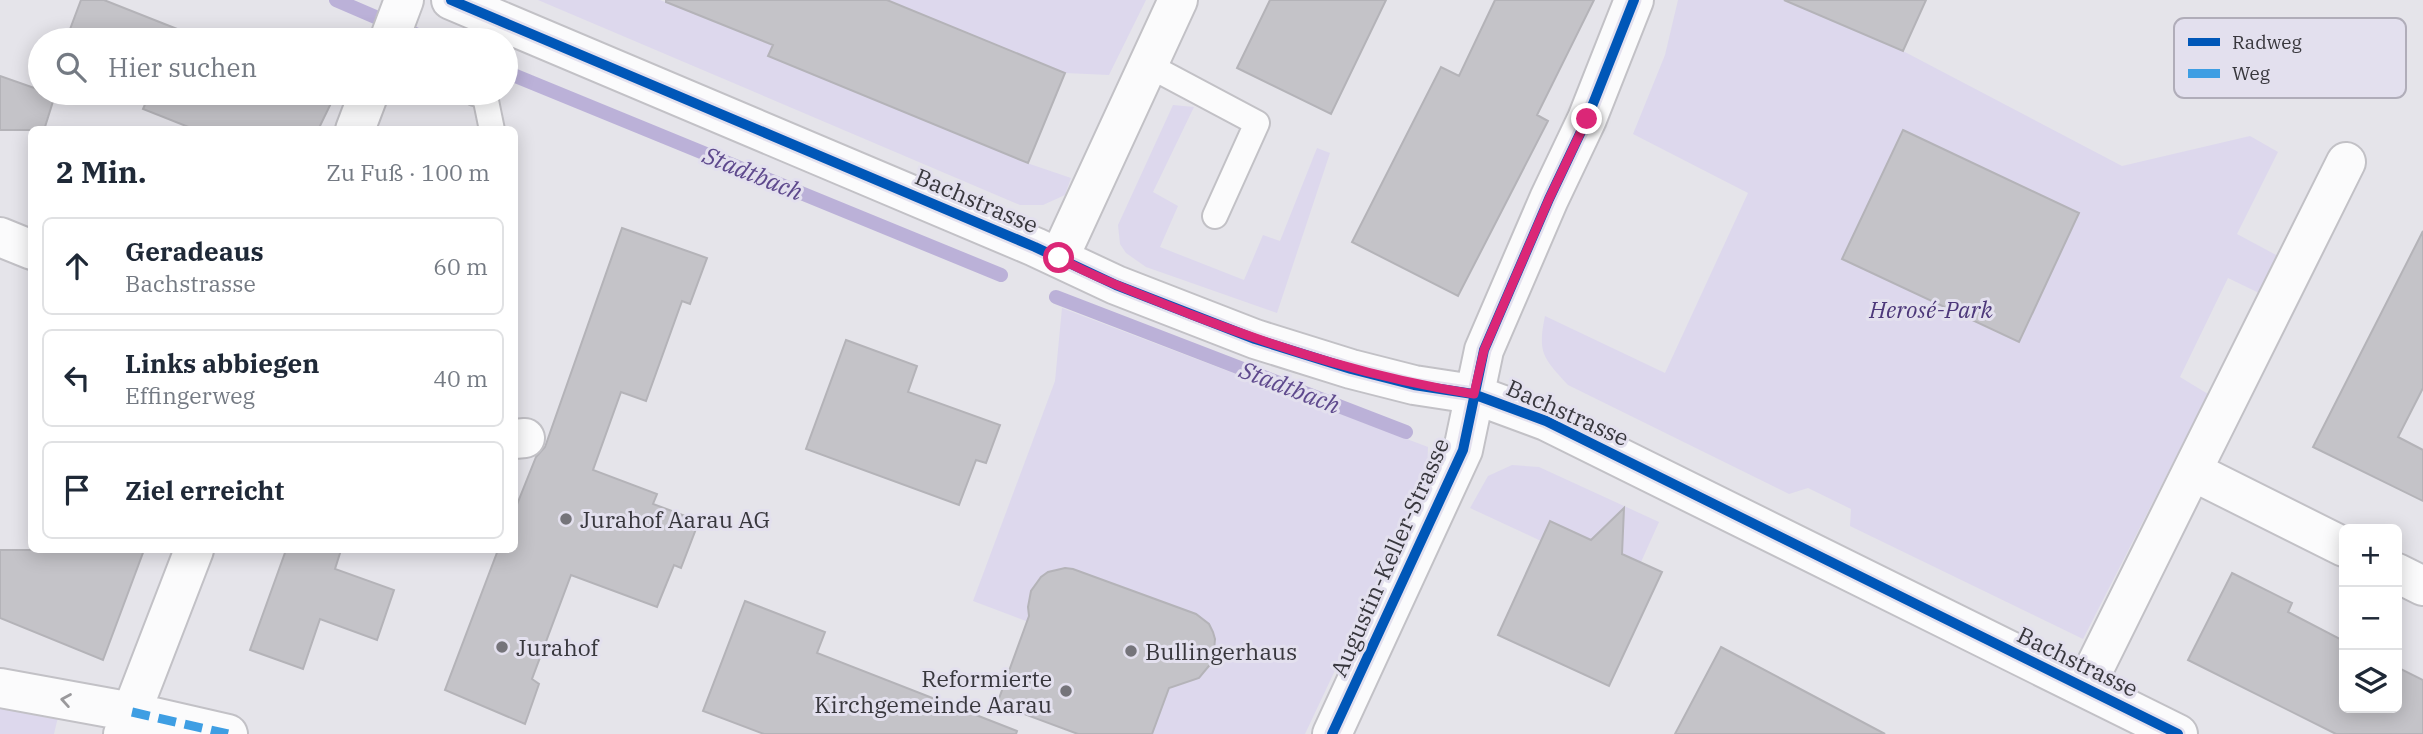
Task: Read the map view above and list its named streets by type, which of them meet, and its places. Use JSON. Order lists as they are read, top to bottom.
{
  "streets": {
    "street": ["Bachstrasse", "Augustin-Keller-Strasse"]
  },
  "crossings": [
    ["Bachstrasse", "Augustin-Keller-Strasse"]
  ],
  "water": ["Stadtbach"],
  "parks": ["Herosé-Park"],
  "places": [
    "Jurahof Aarau AG",
    "Jurahof",
    "Bullingerhaus",
    "Reformierte Kirchgemeinde Aarau"
  ],
  "legend": ["Radweg", "Weg"],
  "page": {
    "search": "Hier suchen",
    "heading": ["2 Min.", "Zu Fuß · 100 m"],
    "list": [
      ["Geradeaus", "Bachstrasse", "60 m"],
      ["Links abbiegen", "Effingerweg", "40 m"],
      "Ziel erreicht"
    ],
    "map_buttons": ["+", "−"]
  }
}
